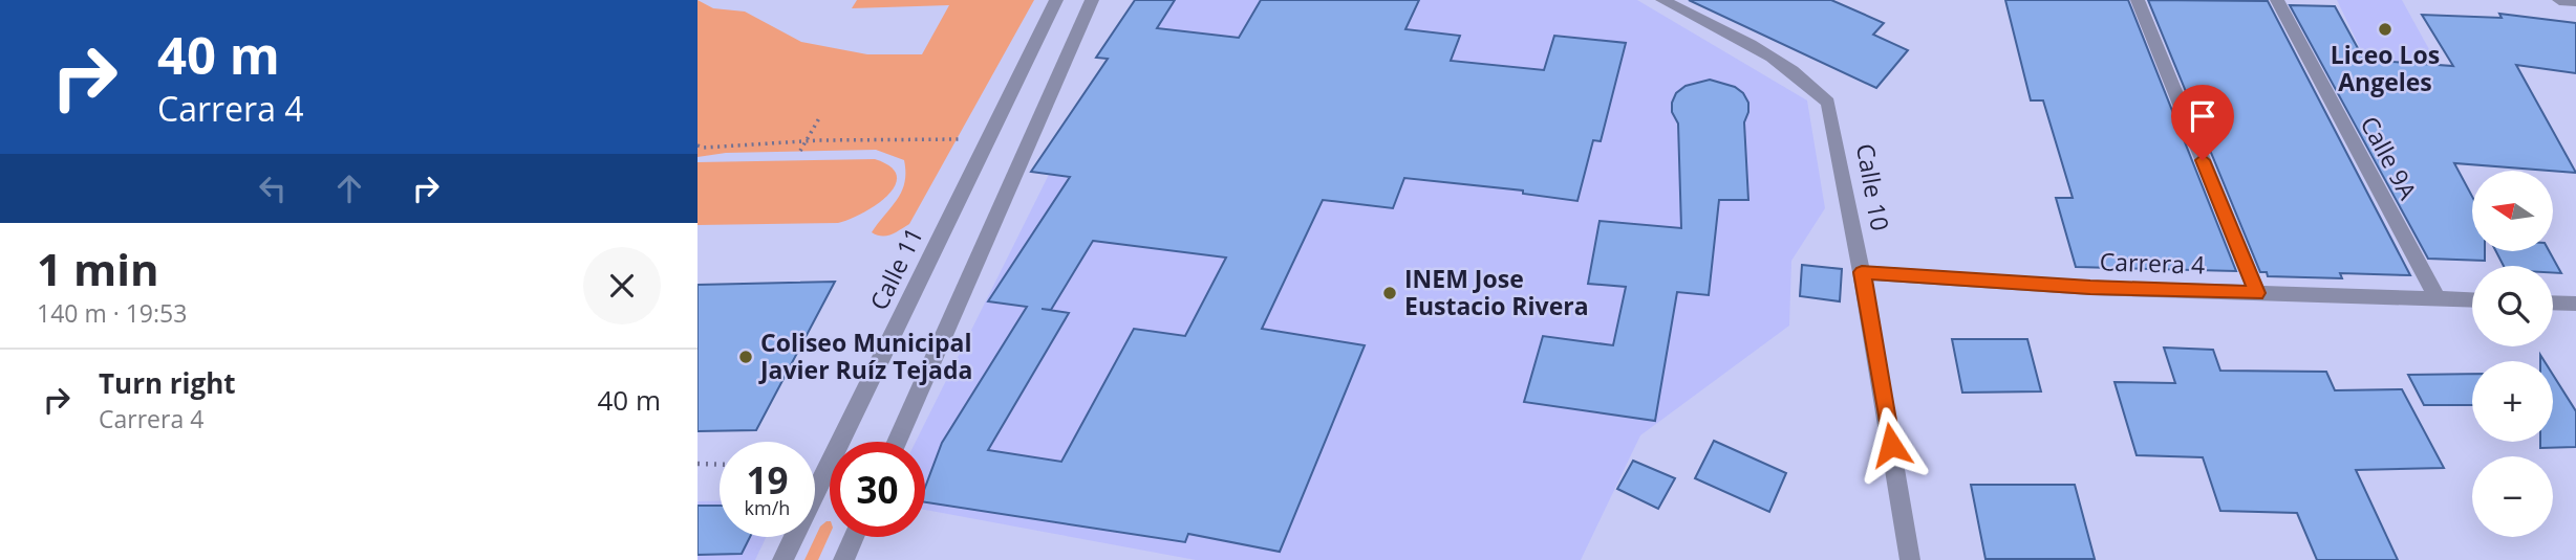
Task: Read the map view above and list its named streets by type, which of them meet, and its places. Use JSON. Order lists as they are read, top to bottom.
{
  "streets": {
    "street": [
      "Calle 9A",
      "Calle 10",
      "Carrera 4",
      "Calle 11"
    ]
  },
  "crossings": [
    ["Calle 9A", "Carrera 4"],
    ["Calle 10", "Carrera 4"]
  ],
  "places": ["Liceo Los Angeles", "INEM Jose Eustacio Rivera", "Coliseo Municipal Javier Ruíz Tejada"],
  "north": "left",
  "page": {
    "turn": ["40 m", "Carrera 4"],
    "map_buttons": ["+", "−"],
    "heading": ["1 min", "140 m · 19:53"],
    "list": [
      {
        "name": "Turn right",
        "note": "Carrera 4",
        "value": "40 m"
      }
    ],
    "speed": "19 km/h",
    "limit": "30"
  }
}
